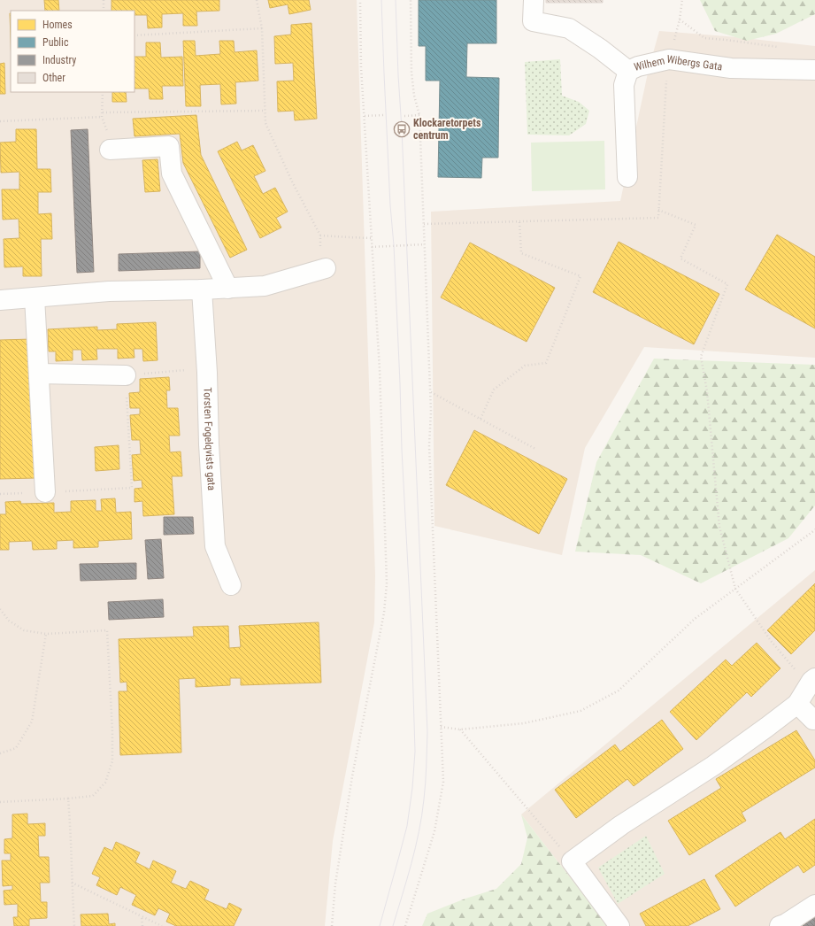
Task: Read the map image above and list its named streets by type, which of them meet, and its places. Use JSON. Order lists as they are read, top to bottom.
{
  "streets": {
    "street": ["Wilhem Wibergs Gata", "Torsten Fogelqvists gata"]
  },
  "places": {
    "bus stop": ["Klockaretorpets centrum"]
  },
  "legend": [
    "Homes",
    "Public",
    "Industry",
    "Other"
  ]
}
